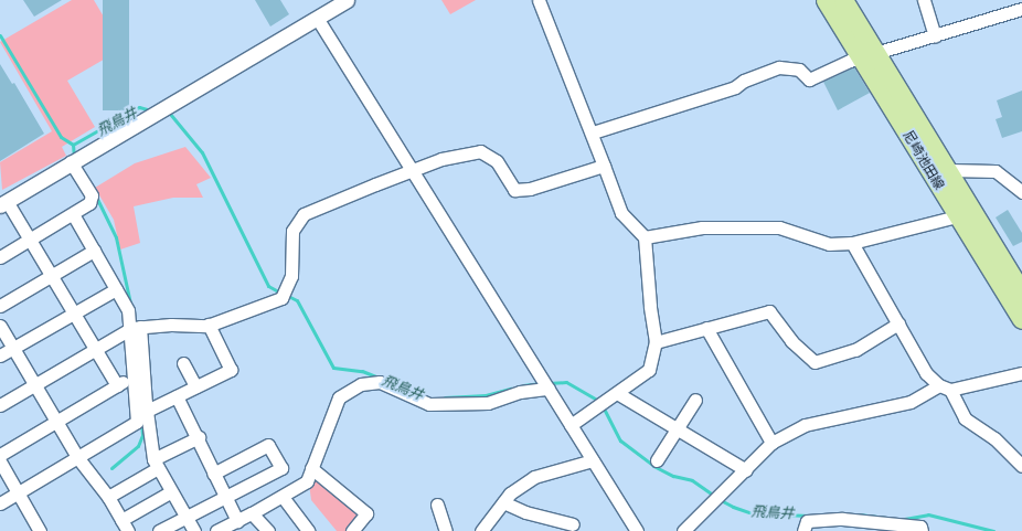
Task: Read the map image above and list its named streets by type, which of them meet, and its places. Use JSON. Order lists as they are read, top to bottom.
{
  "streets": {
    "main road": ["尼崎池田線"]
  },
  "water": ["飛鳥井"]
}
